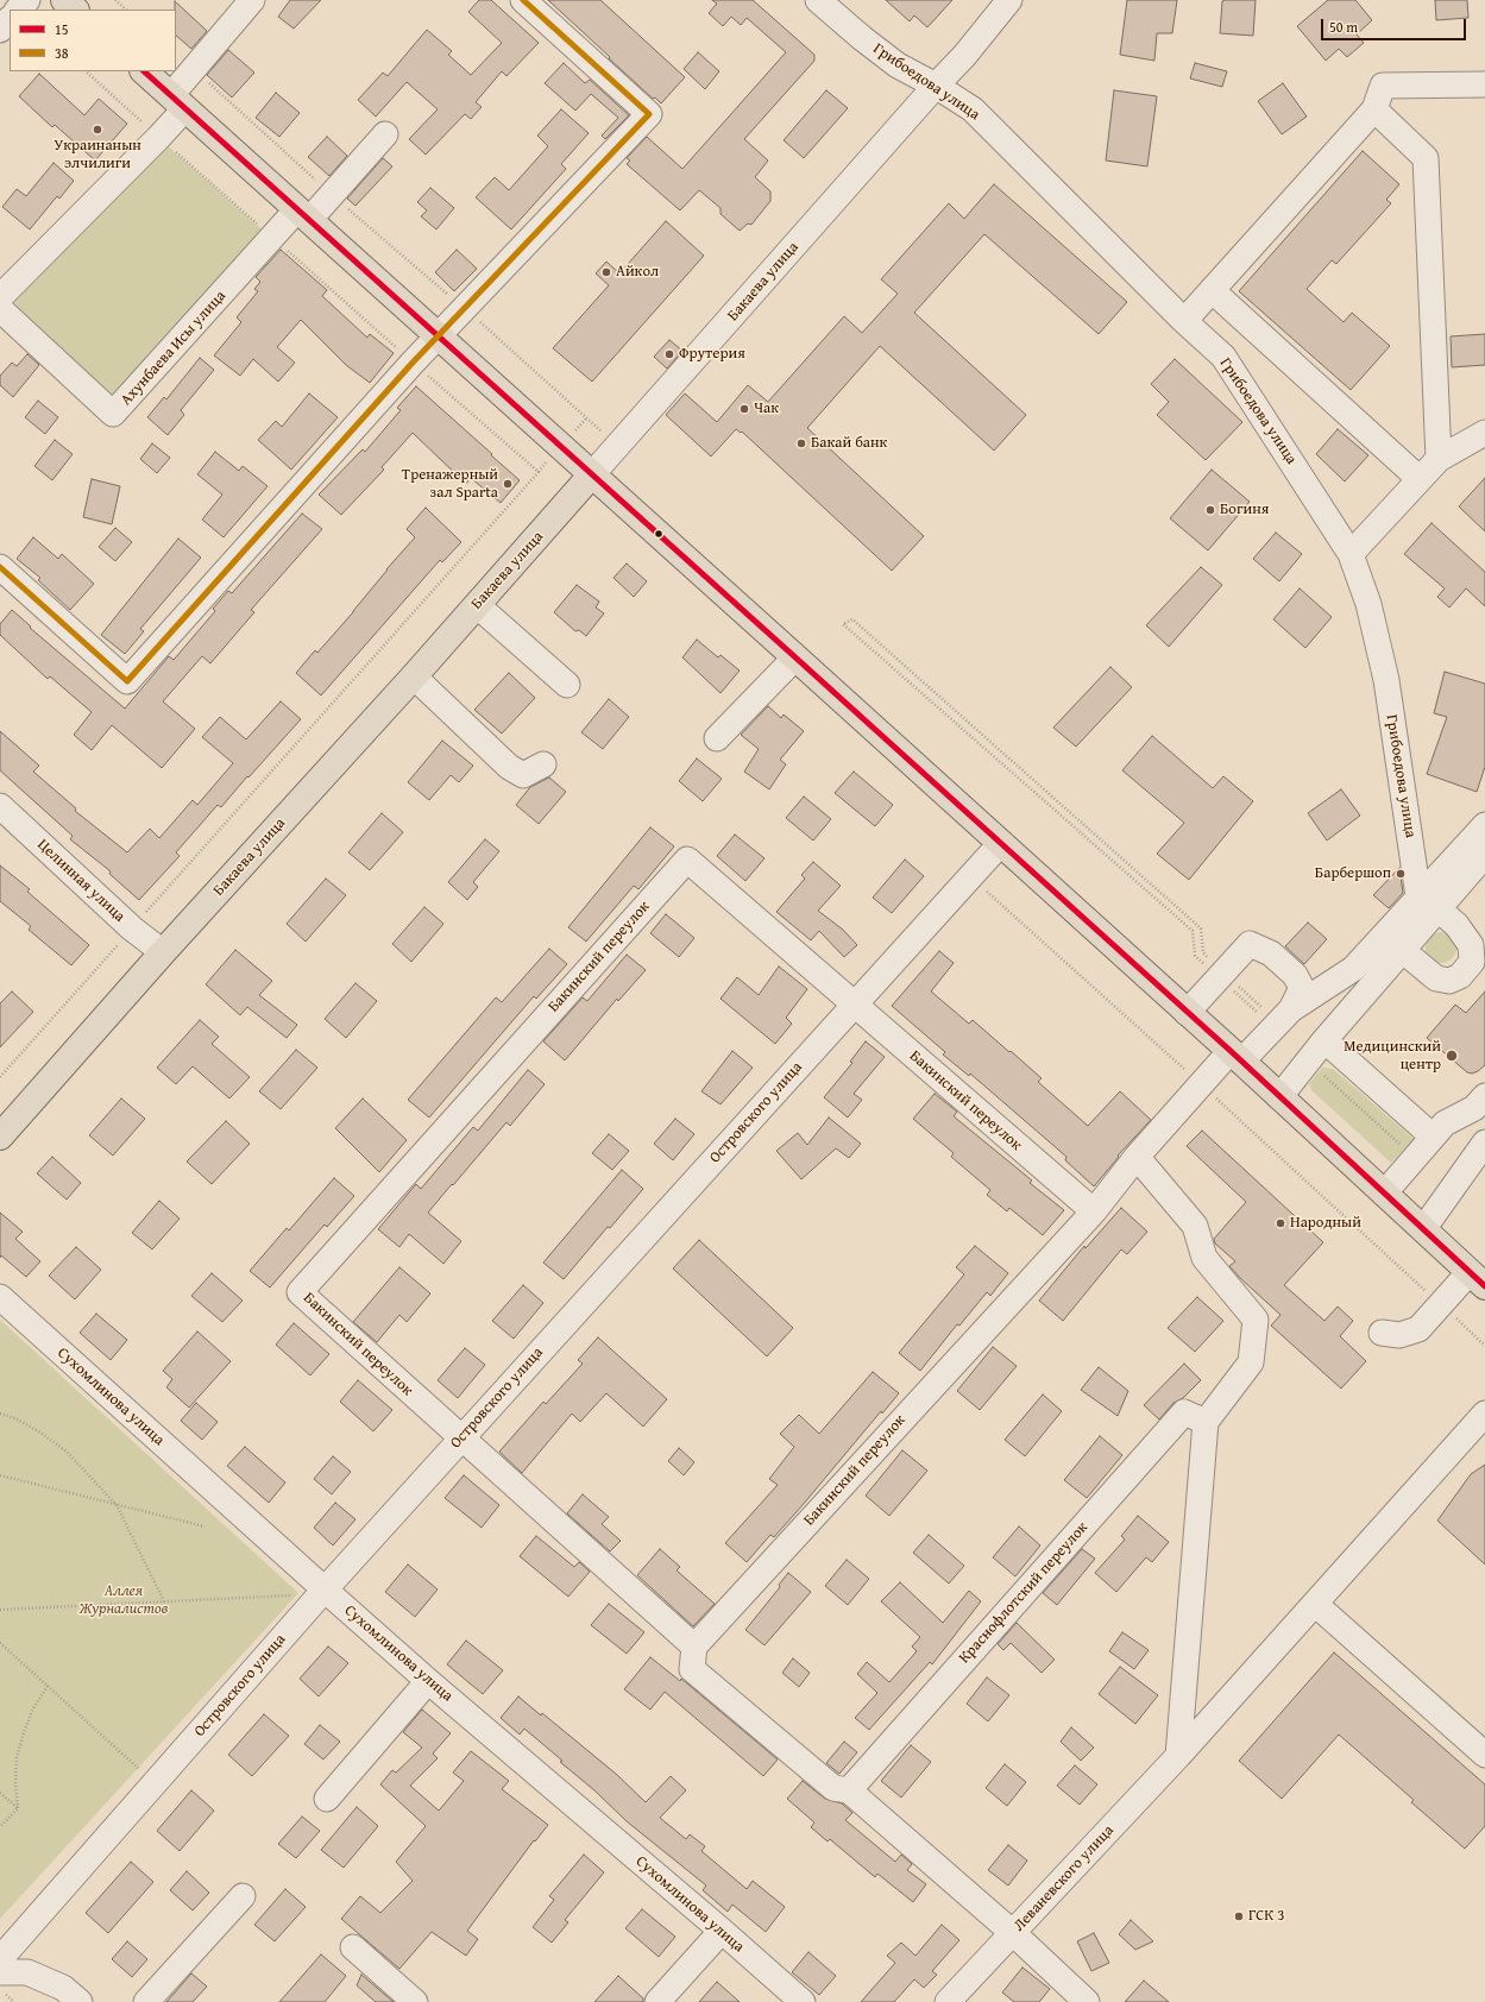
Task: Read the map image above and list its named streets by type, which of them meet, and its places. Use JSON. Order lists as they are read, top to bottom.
{
  "streets": {
    "main road": ["Бакаева улица"],
    "street": [
      "Грибоедова улица",
      "Ахунбаева Исы улица",
      "Целинная улица",
      "Бакинский переулок",
      "Островского улица",
      "Сухомлинова улица",
      "Краснофлотский переулок",
      "Леваневского улица"
    ]
  },
  "crossings": [
    ["Грибоедова улица", "Бакаева улица"],
    ["Бакаева улица", "Целинная улица"],
    ["Бакинский переулок", "Островского улица"],
    ["Островского улица", "Сухомлинова улица"]
  ],
  "parks": ["Аллея Журналистов"],
  "places": [
    "Украинанын элчилиги",
    "Айкол",
    "Фрутерия",
    "Чак",
    "Бакай банк",
    "Тренажерный зал Sparta",
    "Богиня",
    "Барбершоп",
    "Медицинский центр",
    "Народный",
    "ГСК 3"
  ],
  "lines": ["transit line 38", "transit line 15"],
  "legend": ["15", "38"],
  "scale_bar": "50 m"
}
